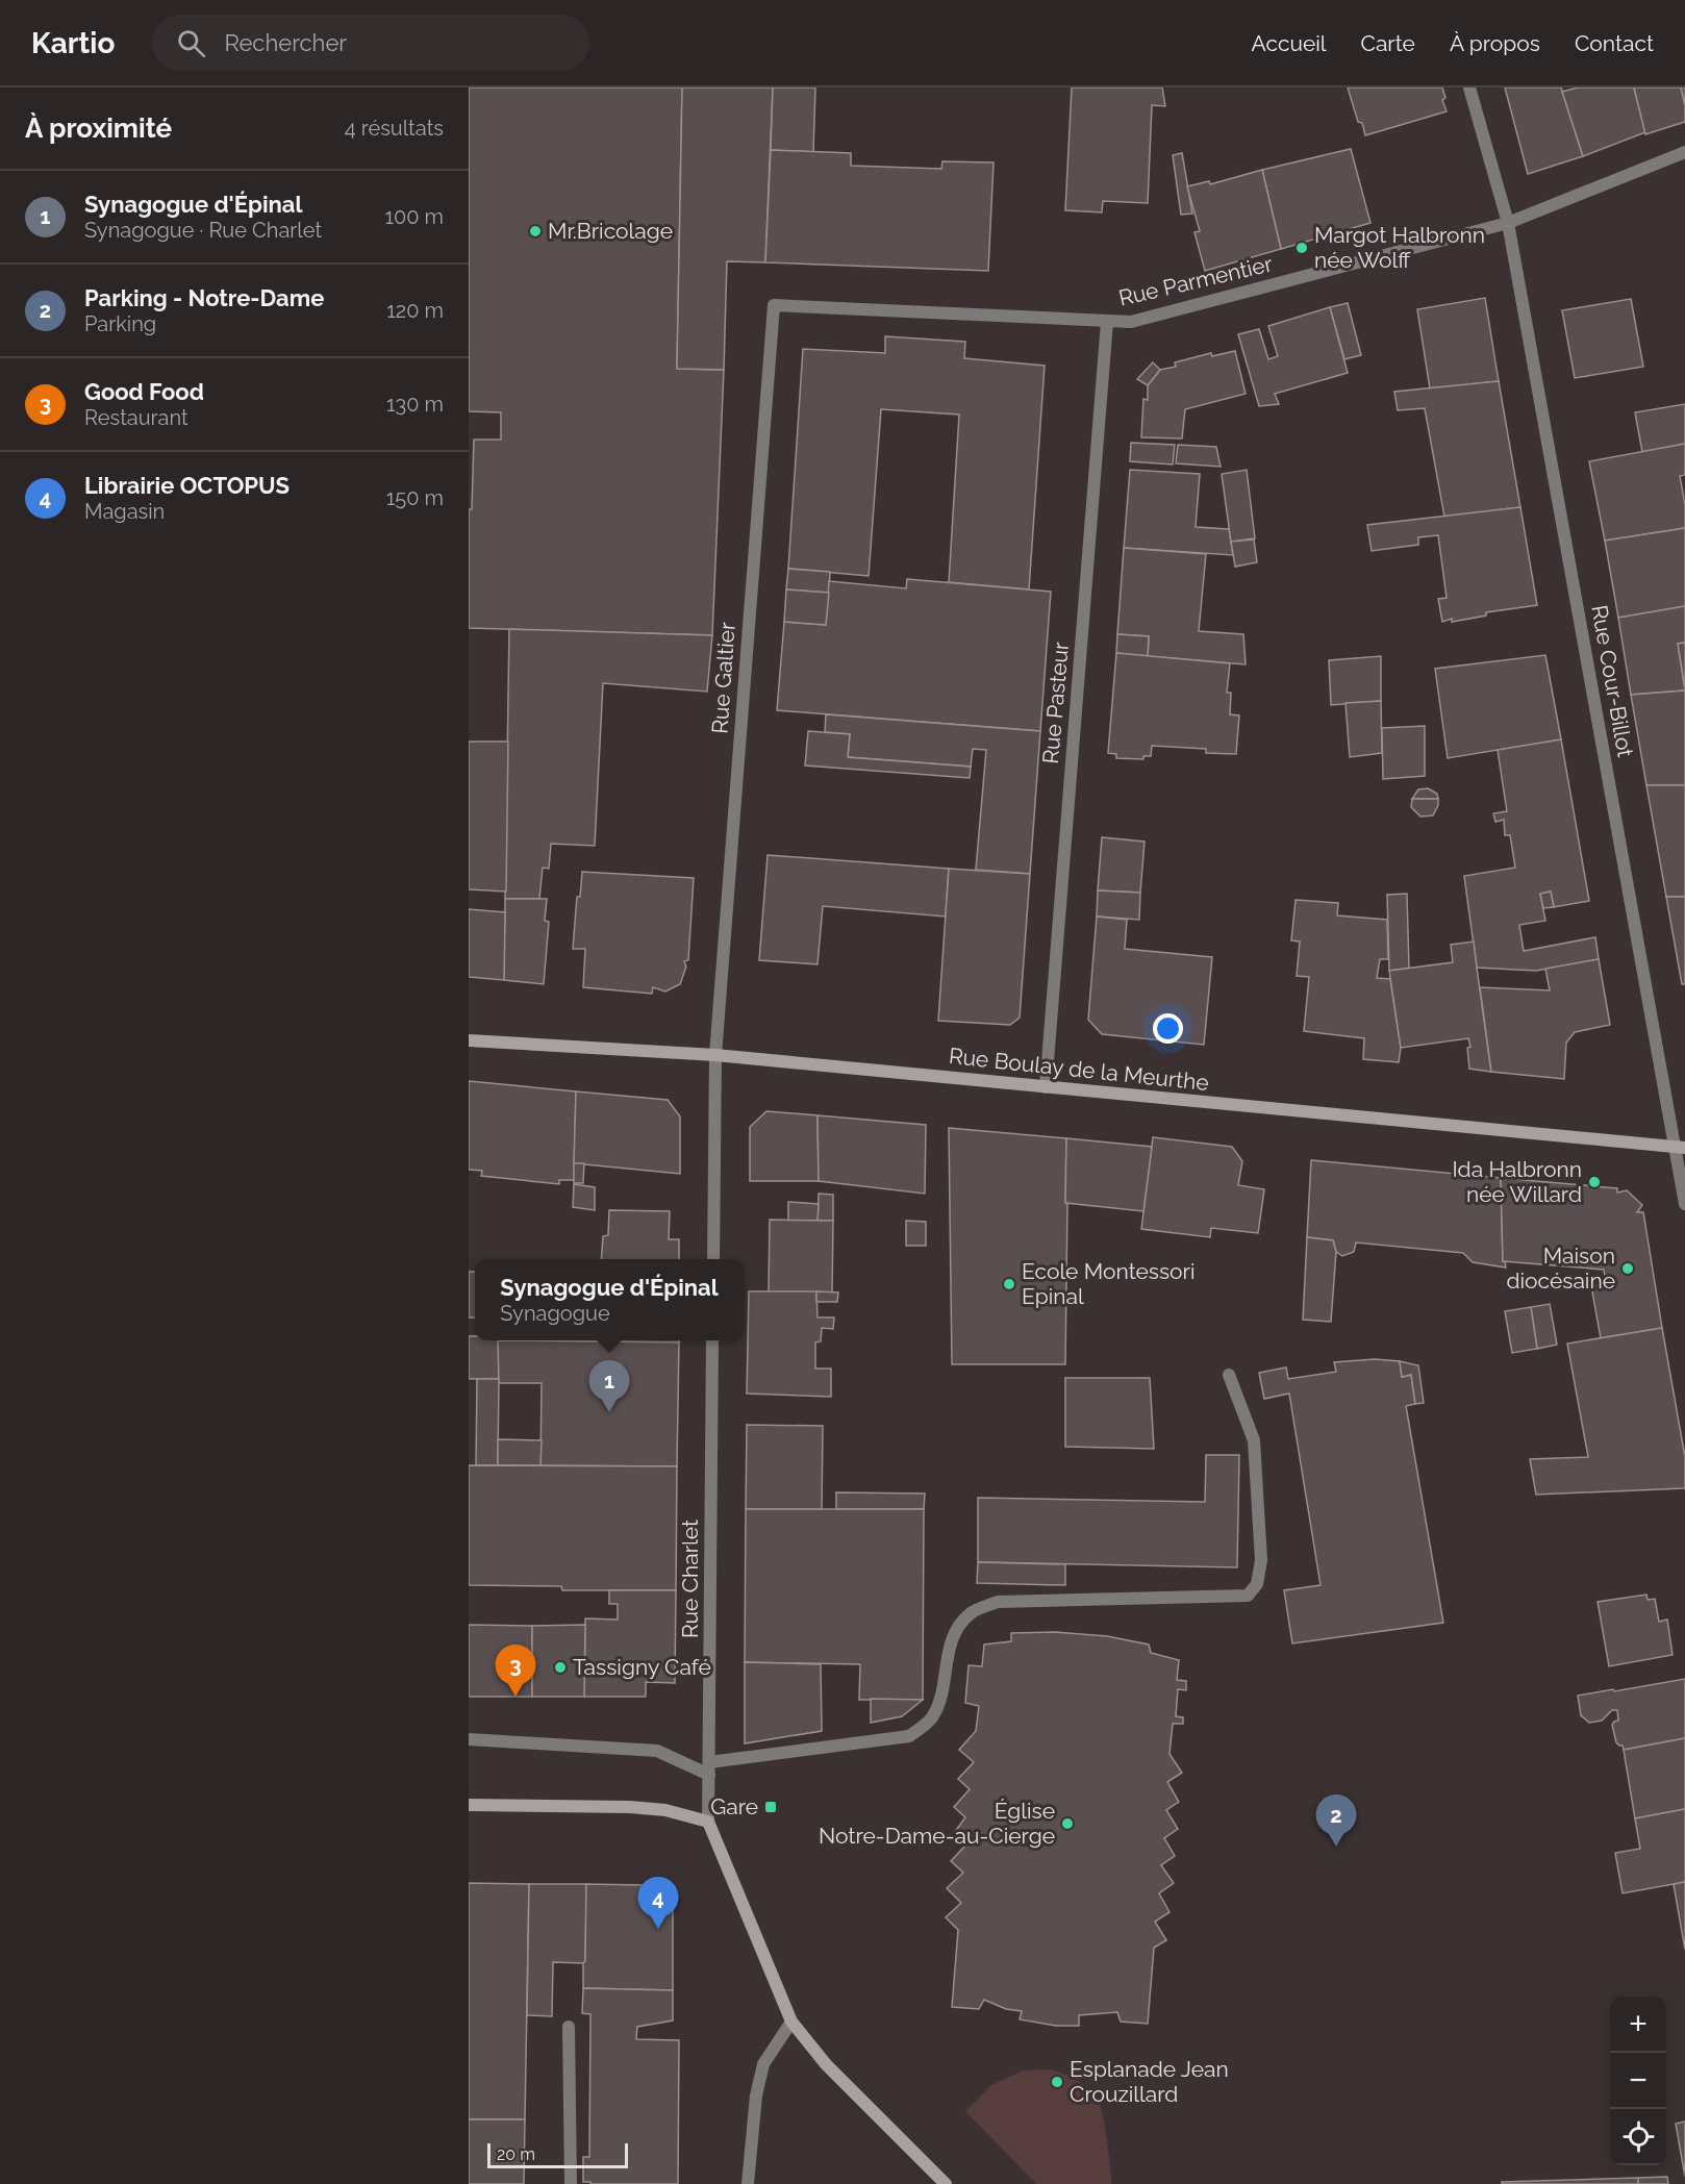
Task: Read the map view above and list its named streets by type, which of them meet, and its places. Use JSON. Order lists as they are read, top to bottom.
{
  "streets": {
    "main road": ["Rue Boulay de la Meurthe"],
    "street": [
      "Rue Parmentier",
      "Rue Galtier",
      "Rue Cour-Billot",
      "Rue Pasteur",
      "Rue Charlet"
    ]
  },
  "crossings": [
    ["Rue Parmentier", "Rue Galtier"],
    ["Rue Parmentier", "Rue Cour-Billot"],
    ["Rue Parmentier", "Rue Pasteur"],
    ["Rue Galtier", "Rue Boulay de la Meurthe"],
    ["Rue Cour-Billot", "Rue Boulay de la Meurthe"],
    ["Rue Pasteur", "Rue Boulay de la Meurthe"]
  ],
  "places": {
    "other": [
      "Mr.Bricolage",
      "Margot Halbronn née Wolff",
      "Ida Halbronn née Willard",
      "Maison diocésaine",
      "Ecole Montessori Epinal",
      "Tassigny Café",
      "Église Notre-Dame-au-Cierge",
      "Esplanade Jean Crouzillard"
    ],
    "transit": ["Gare"]
  },
  "scale_bar": "20 m",
  "page": {
    "header": "Kartio",
    "search": "Rechercher",
    "nav": [
      "Accueil",
      "Carte",
      "À propos",
      "Contact"
    ],
    "heading": ["À proximité", "4 résultats"],
    "list": [
      {
        "mark": "1",
        "name": "Synagogue d'Épinal",
        "note": "Synagogue · Rue Charlet",
        "value": "100 m"
      },
      {
        "mark": "2",
        "name": "Parking - Notre-Dame",
        "note": "Parking",
        "value": "120 m"
      },
      {
        "mark": "3",
        "name": "Good Food",
        "note": "Restaurant",
        "value": "130 m"
      },
      {
        "mark": "4",
        "name": "Librairie OCTOPUS",
        "note": "Magasin",
        "value": "150 m"
      }
    ],
    "popup": ["Synagogue d'Épinal", "Synagogue"],
    "pins": [
      "1",
      "3",
      "2",
      "4"
    ],
    "map_buttons": ["+", "−"],
    "scale": "20 m"
  }
}
